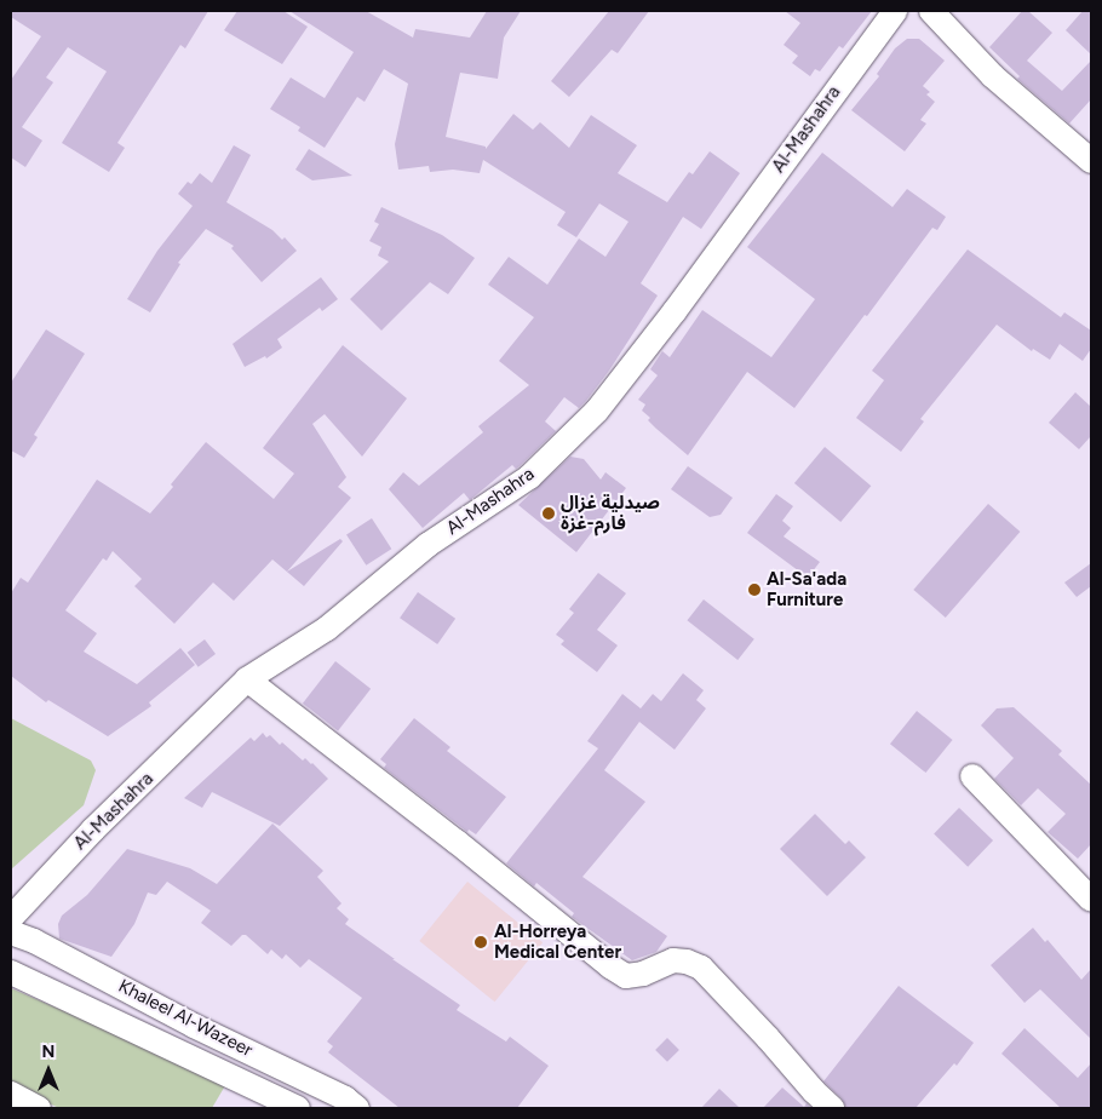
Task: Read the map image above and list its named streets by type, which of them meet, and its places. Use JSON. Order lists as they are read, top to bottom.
{
  "streets": {
    "street": ["Al-Mashahra", "Khaleel Al-Wazeer"]
  },
  "places": ["صيدلية غزال فارم-غزة", "Al-Sa'ada Furniture", "Al-Horreya Medical Center"],
  "north": "top"
}
